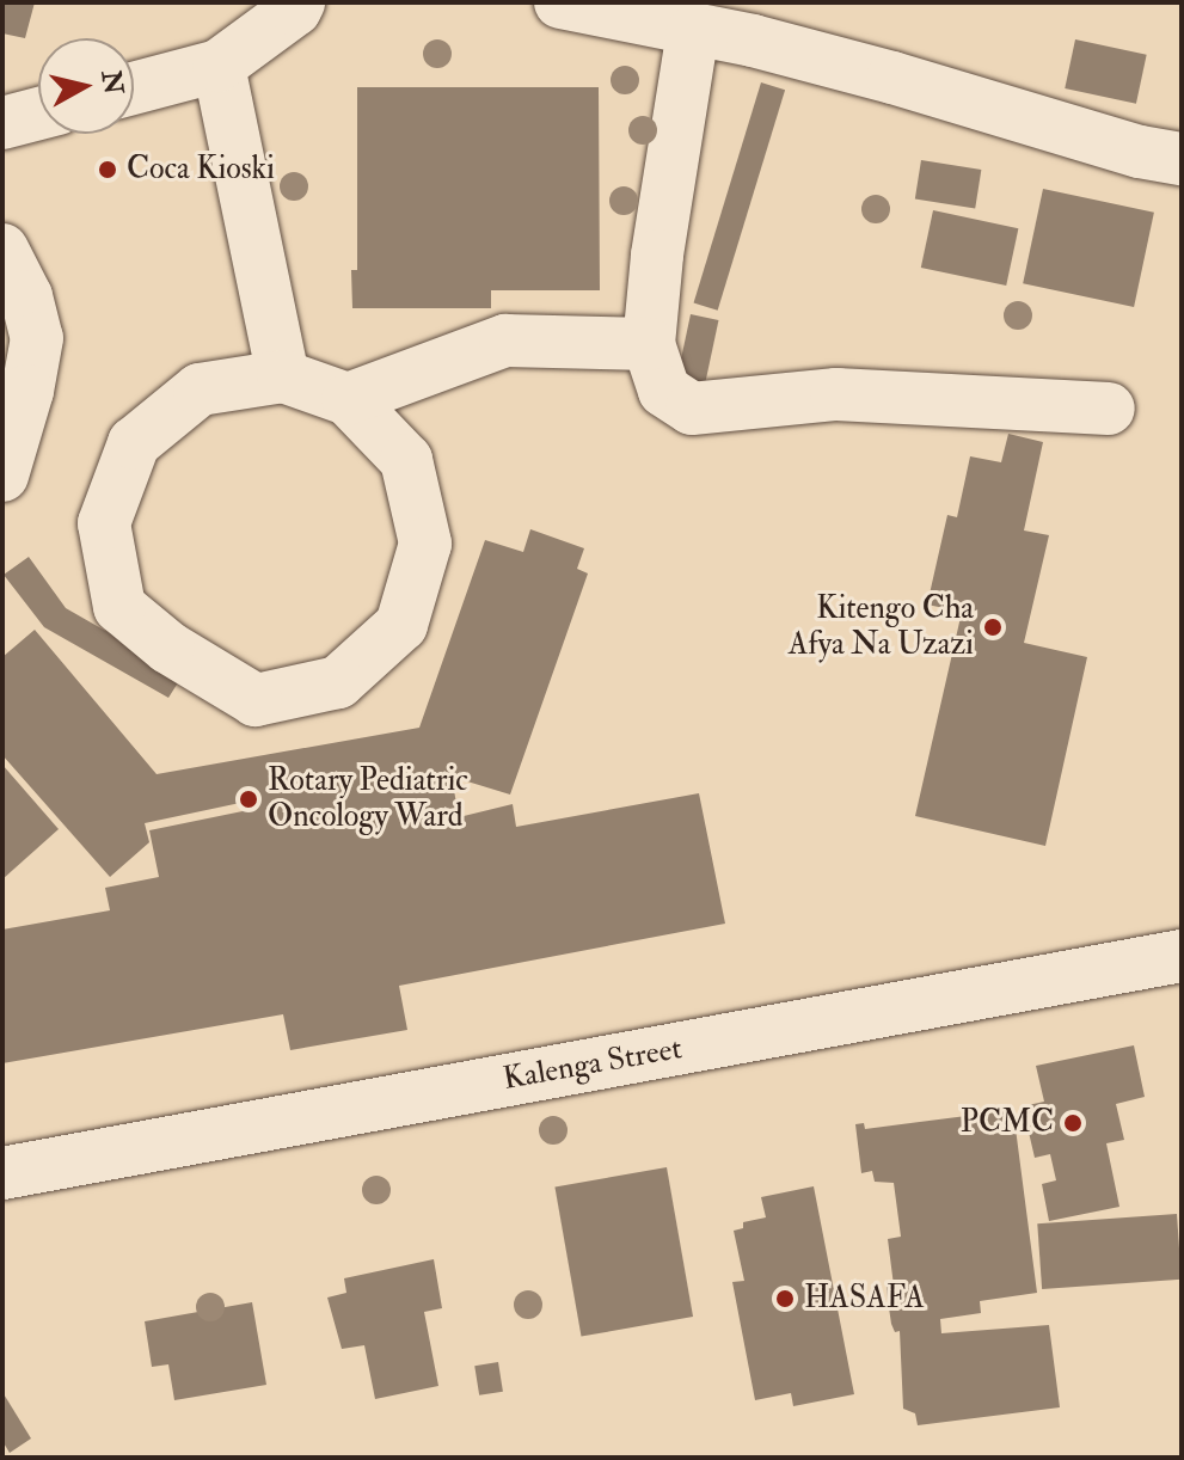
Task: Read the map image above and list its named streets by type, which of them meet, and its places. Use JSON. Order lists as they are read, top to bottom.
{
  "streets": {
    "street": ["Kalenga Street"]
  },
  "places": [
    "Coca Kioski",
    "Kitengo Cha Afya Na Uzazi",
    "Rotary Pediatric Oncology Ward",
    "PCMC",
    "HASAFA"
  ],
  "north": "right"
}
